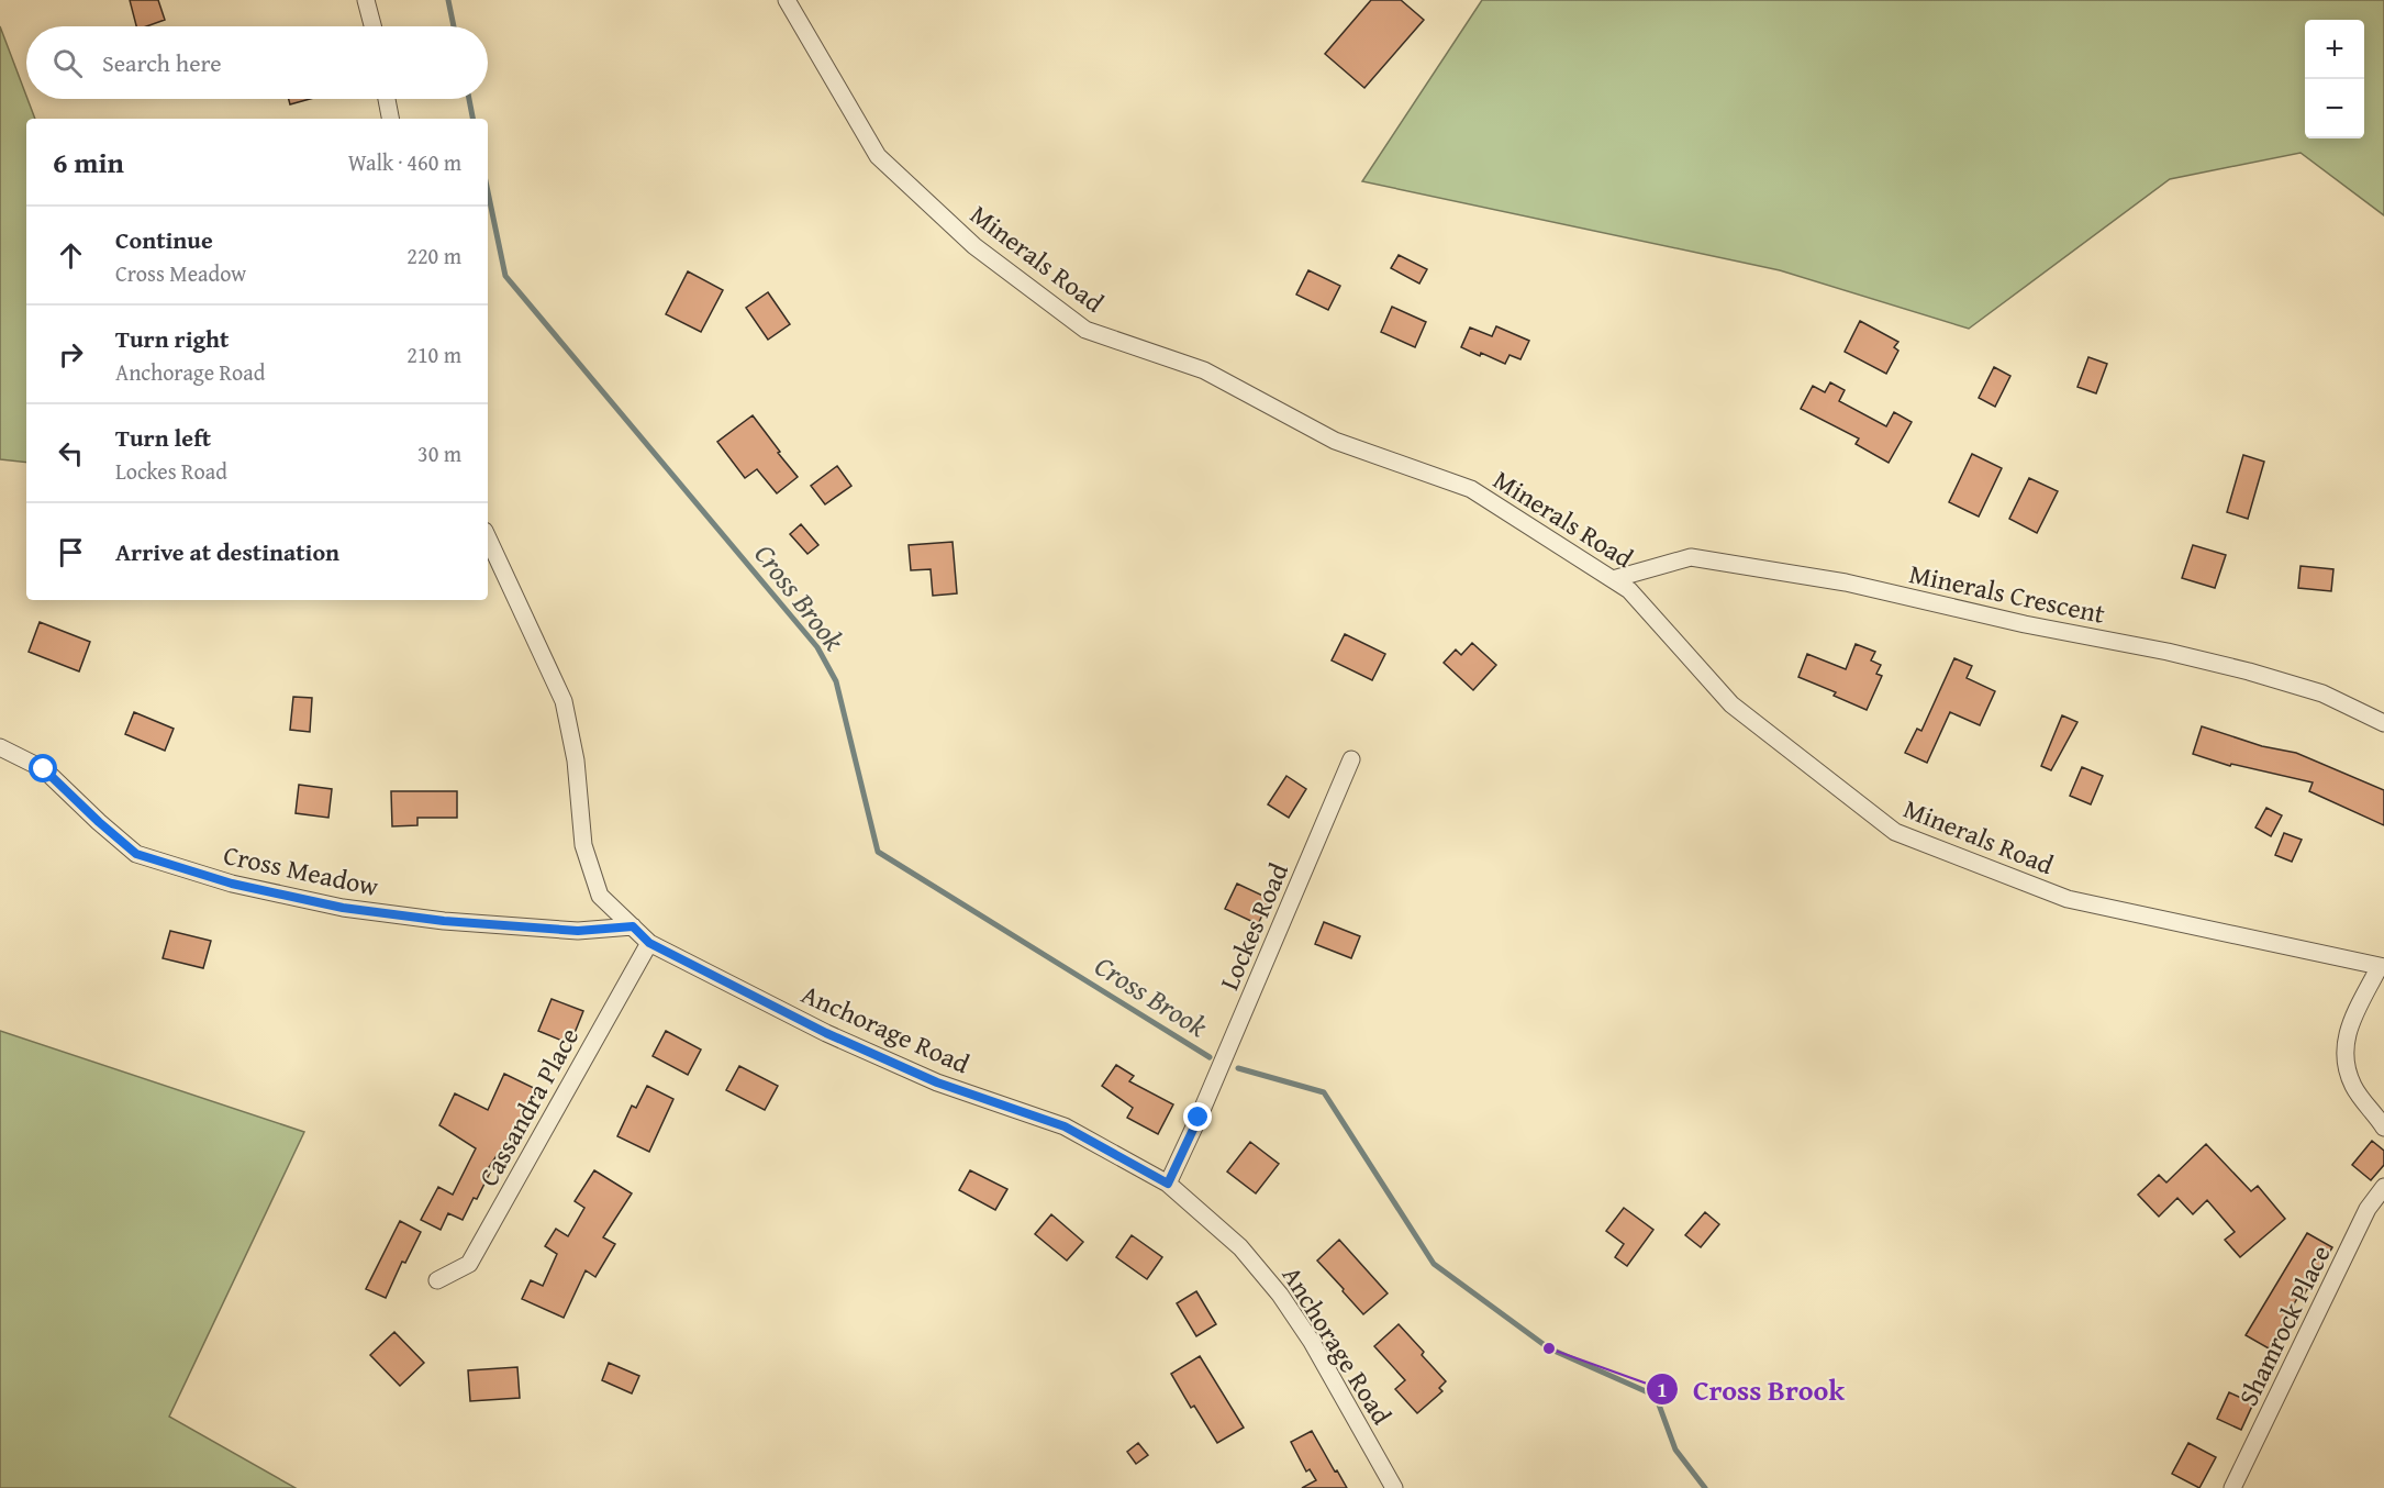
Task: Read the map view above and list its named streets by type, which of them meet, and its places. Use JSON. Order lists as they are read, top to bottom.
{
  "streets": {
    "street": [
      "Minerals Road",
      "Minerals Crescent",
      "Cross Meadow",
      "Lockes Road",
      "Anchorage Road",
      "Cassandra Place",
      "Shamrock Place"
    ]
  },
  "crossings": [
    ["Minerals Road", "Minerals Crescent"],
    ["Cross Meadow", "Anchorage Road"],
    ["Lockes Road", "Anchorage Road"],
    ["Anchorage Road", "Cassandra Place"]
  ],
  "water": ["Cross Brook"],
  "places": ["Cross Brook"],
  "page": {
    "map_buttons": ["+", "−"],
    "search": "Search here",
    "heading": ["6 min", "Walk · 460 m"],
    "list": [
      ["Continue", "Cross Meadow", "220 m"],
      ["Turn right", "Anchorage Road", "210 m"],
      ["Turn left", "Lockes Road", "30 m"],
      "Arrive at destination"
    ]
  }
}
